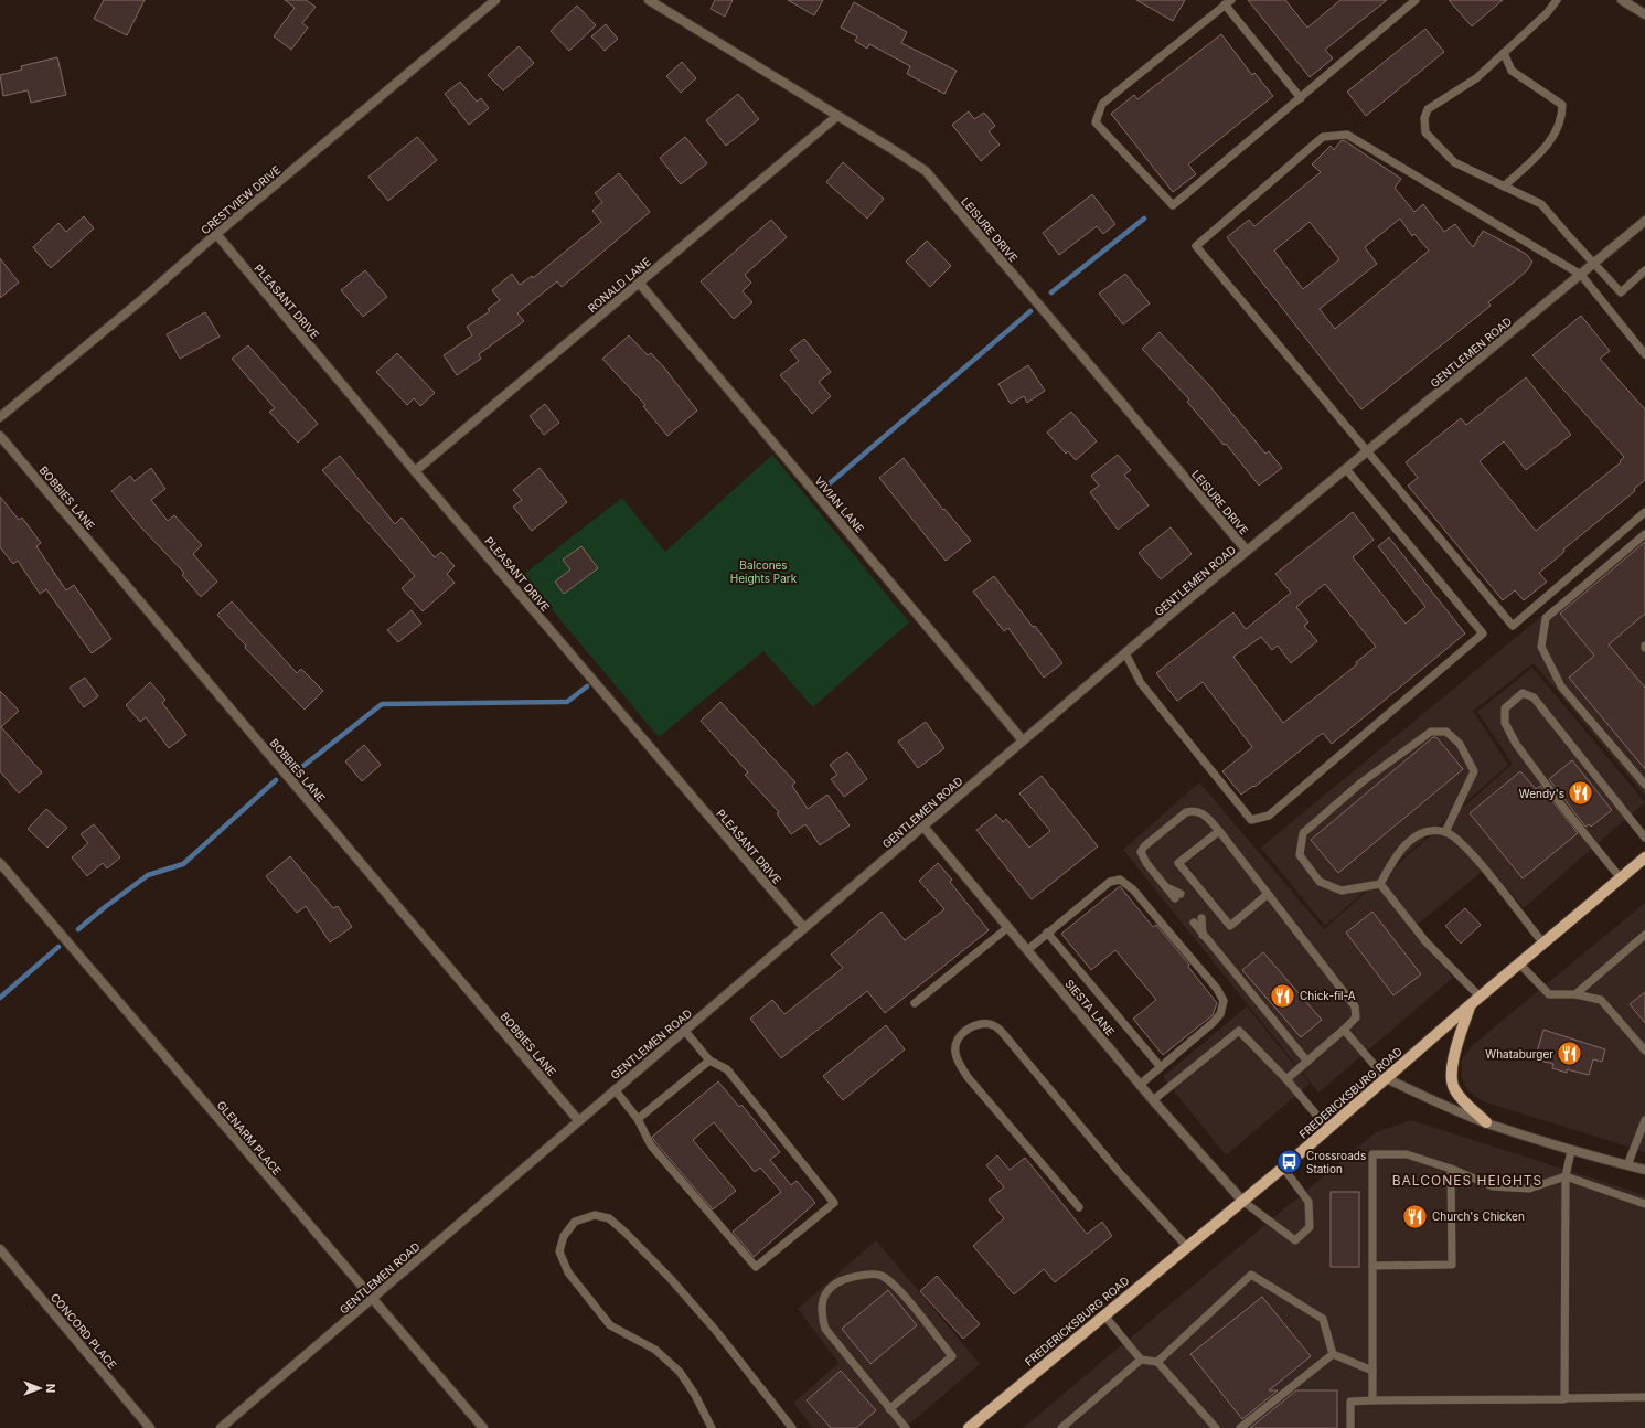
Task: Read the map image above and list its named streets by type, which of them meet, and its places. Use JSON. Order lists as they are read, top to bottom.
{
  "streets": {
    "main road": ["FREDERICKSBURG ROAD"],
    "street": [
      "CRESTVIEW DRIVE",
      "LEISURE DRIVE",
      "RONALD LANE",
      "PLEASANT DRIVE",
      "GENTLEMEN ROAD",
      "BOBBIES LANE",
      "VIVIAN LANE",
      "SIESTA LANE",
      "GLENARM PLACE",
      "CONCORD PLACE"
    ]
  },
  "crossings": [
    ["CRESTVIEW DRIVE", "PLEASANT DRIVE"],
    ["LEISURE DRIVE", "RONALD LANE"],
    ["LEISURE DRIVE", "GENTLEMEN ROAD"],
    ["RONALD LANE", "PLEASANT DRIVE"],
    ["RONALD LANE", "VIVIAN LANE"],
    ["PLEASANT DRIVE", "GENTLEMEN ROAD"],
    ["GENTLEMEN ROAD", "BOBBIES LANE"],
    ["GENTLEMEN ROAD", "VIVIAN LANE"],
    ["GENTLEMEN ROAD", "SIESTA LANE"],
    ["GENTLEMEN ROAD", "GLENARM PLACE"],
    ["SIESTA LANE", "FREDERICKSBURG ROAD"]
  ],
  "districts": ["BALCONES HEIGHTS"],
  "parks": ["Balcones Heights Park"],
  "places": {
    "restaurant": [
      "Wendy's",
      "Chick-fil-A",
      "Whataburger",
      "Church's Chicken"
    ],
    "bus stop": ["Crossroads Station"]
  },
  "north": "right"
}
